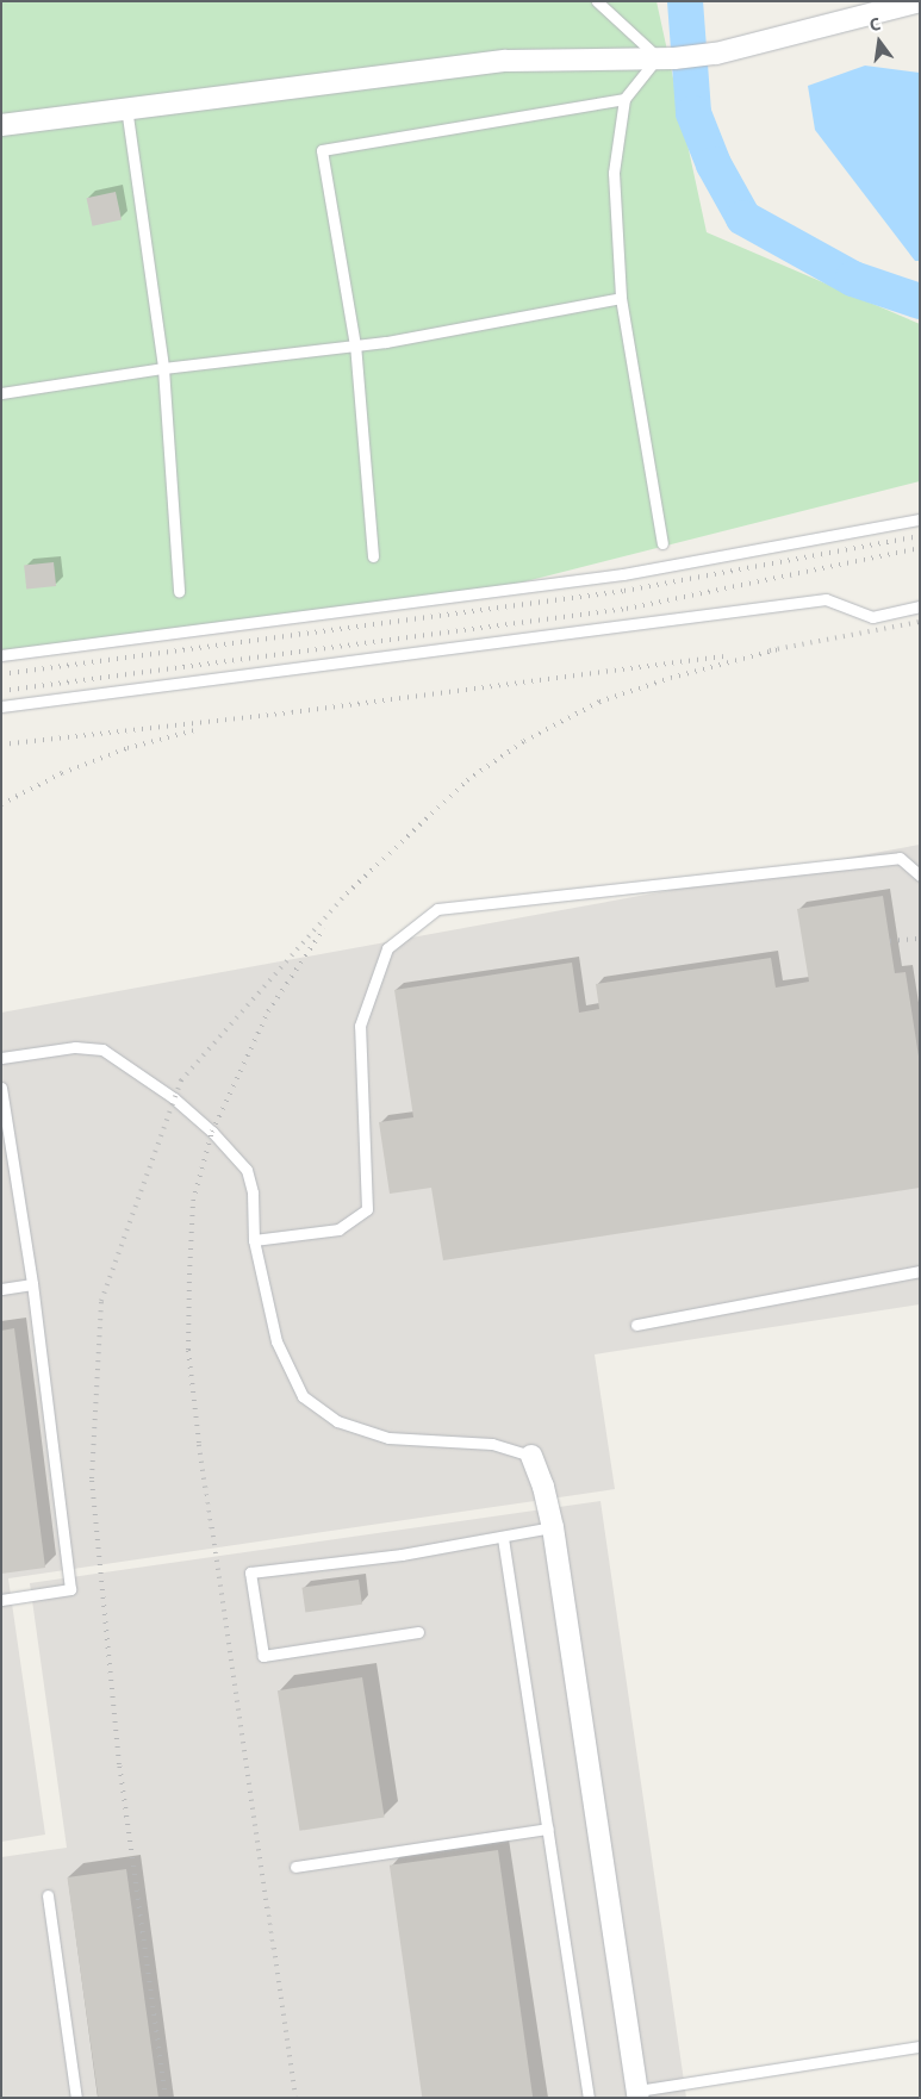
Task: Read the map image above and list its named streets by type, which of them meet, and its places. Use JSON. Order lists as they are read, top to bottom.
{
  "north": "top"
}
